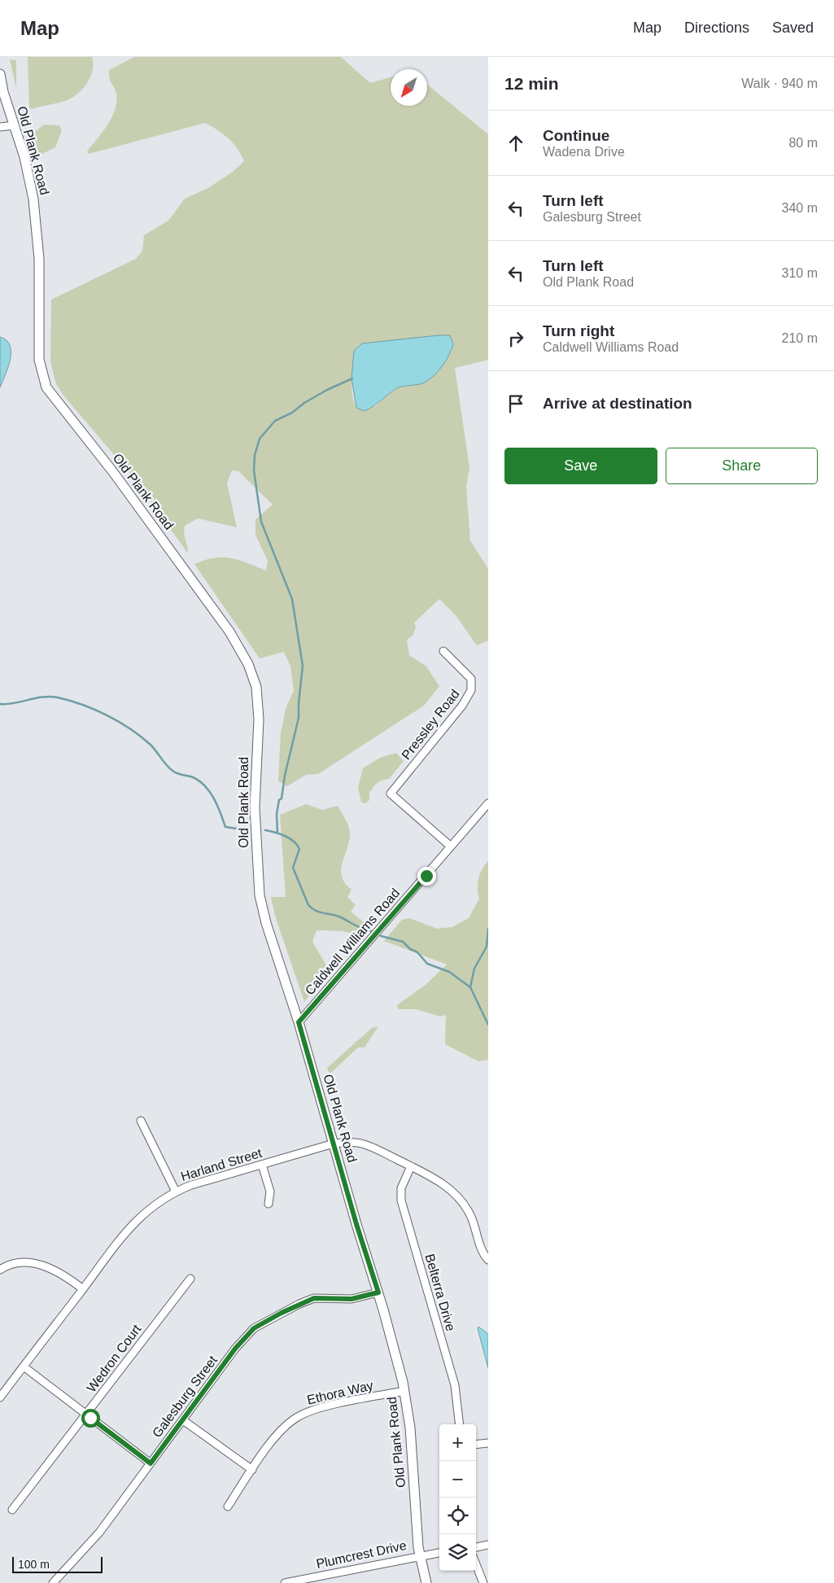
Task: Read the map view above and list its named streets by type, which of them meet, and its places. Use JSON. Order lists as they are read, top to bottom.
{
  "streets": {
    "street": [
      "Old Plank Road",
      "Pressley Road",
      "Caldwell Williams Road",
      "Harland Street",
      "Belterra Drive",
      "Wedron Court",
      "Ethora Way",
      "Galesburg Street",
      "Plumcrest Drive"
    ]
  },
  "crossings": [
    ["Old Plank Road", "Caldwell Williams Road"],
    ["Old Plank Road", "Harland Street"],
    ["Old Plank Road", "Ethora Way"],
    ["Old Plank Road", "Galesburg Street"],
    ["Old Plank Road", "Plumcrest Drive"],
    ["Pressley Road", "Caldwell Williams Road"],
    ["Harland Street", "Belterra Drive"]
  ],
  "scale_bar": "100 m",
  "north": "bottom left",
  "page": {
    "header": "Map",
    "nav": ["Map", "Directions", "Saved"],
    "heading": ["12 min", "Walk · 940 m"],
    "list": [
      ["Continue", "Wadena Drive", "80 m"],
      ["Turn left", "Galesburg Street", "340 m"],
      ["Turn left", "Old Plank Road", "310 m"],
      ["Turn right", "Caldwell Williams Road", "210 m"],
      "Arrive at destination"
    ],
    "buttons": ["Save", "Share"],
    "map_buttons": ["+", "−"],
    "scale": "100 m"
  }
}
